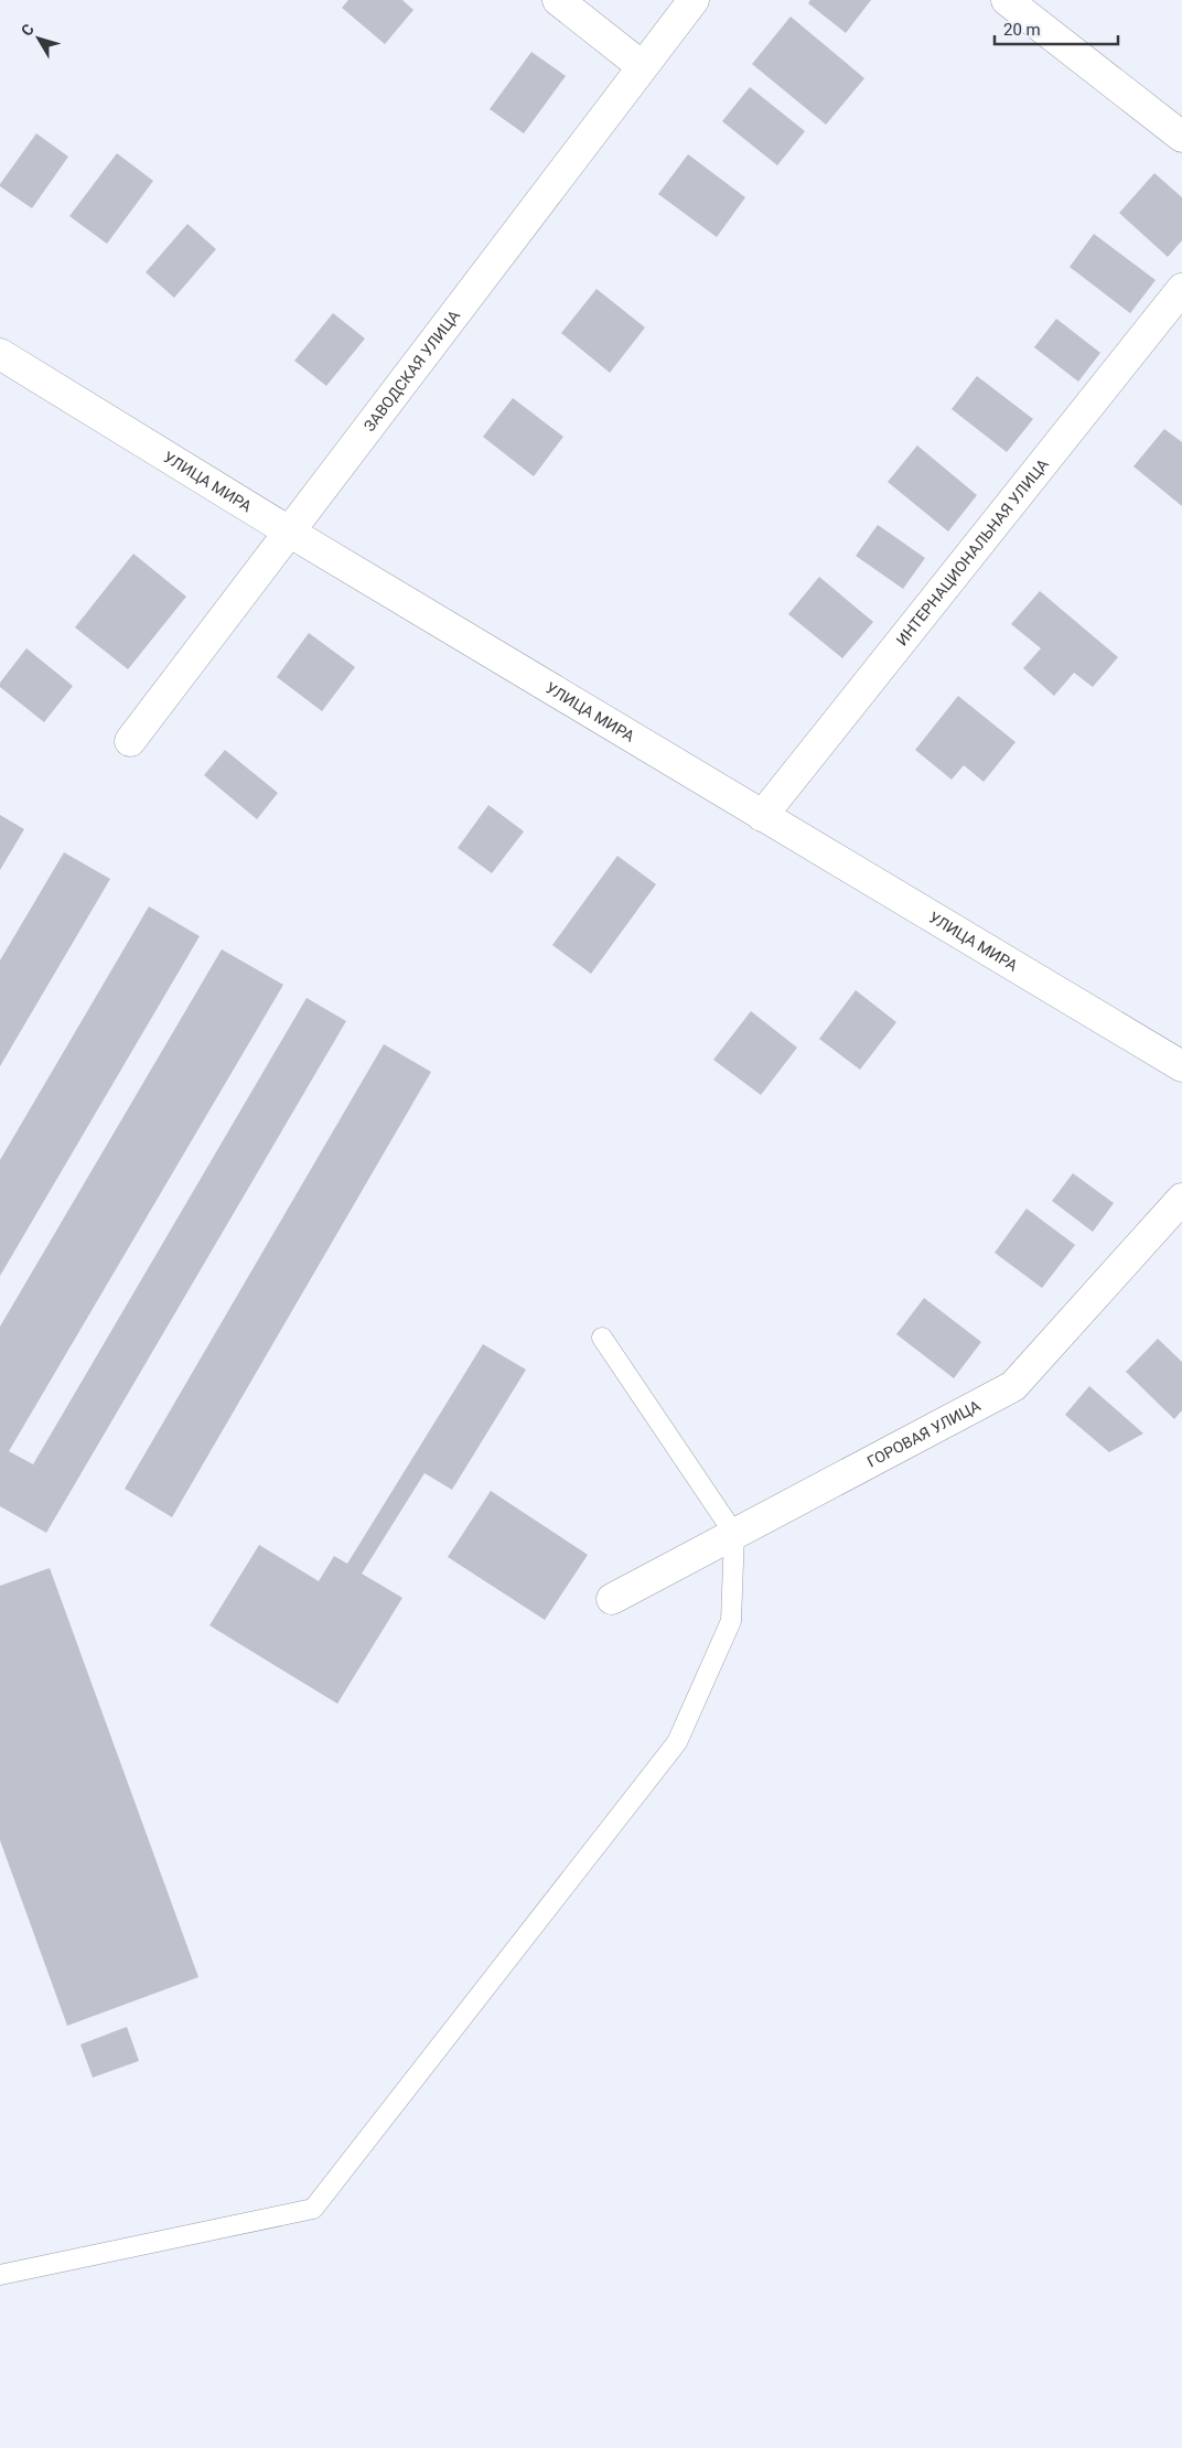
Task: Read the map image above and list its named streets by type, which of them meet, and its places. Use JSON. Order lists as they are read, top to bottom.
{
  "streets": {
    "street": [
      "ЗАВОДСКАЯ УЛИЦА",
      "УЛИЦА МИРА",
      "ИНТЕРНАЦИОНАЛЬНАЯ УЛИЦА",
      "ГОРОВАЯ УЛИЦА"
    ]
  },
  "crossings": [
    ["ЗАВОДСКАЯ УЛИЦА", "УЛИЦА МИРА"],
    ["УЛИЦА МИРА", "ИНТЕРНАЦИОНАЛЬНАЯ УЛИЦА"]
  ],
  "scale_bar": "20 m",
  "north": "top left"
}
